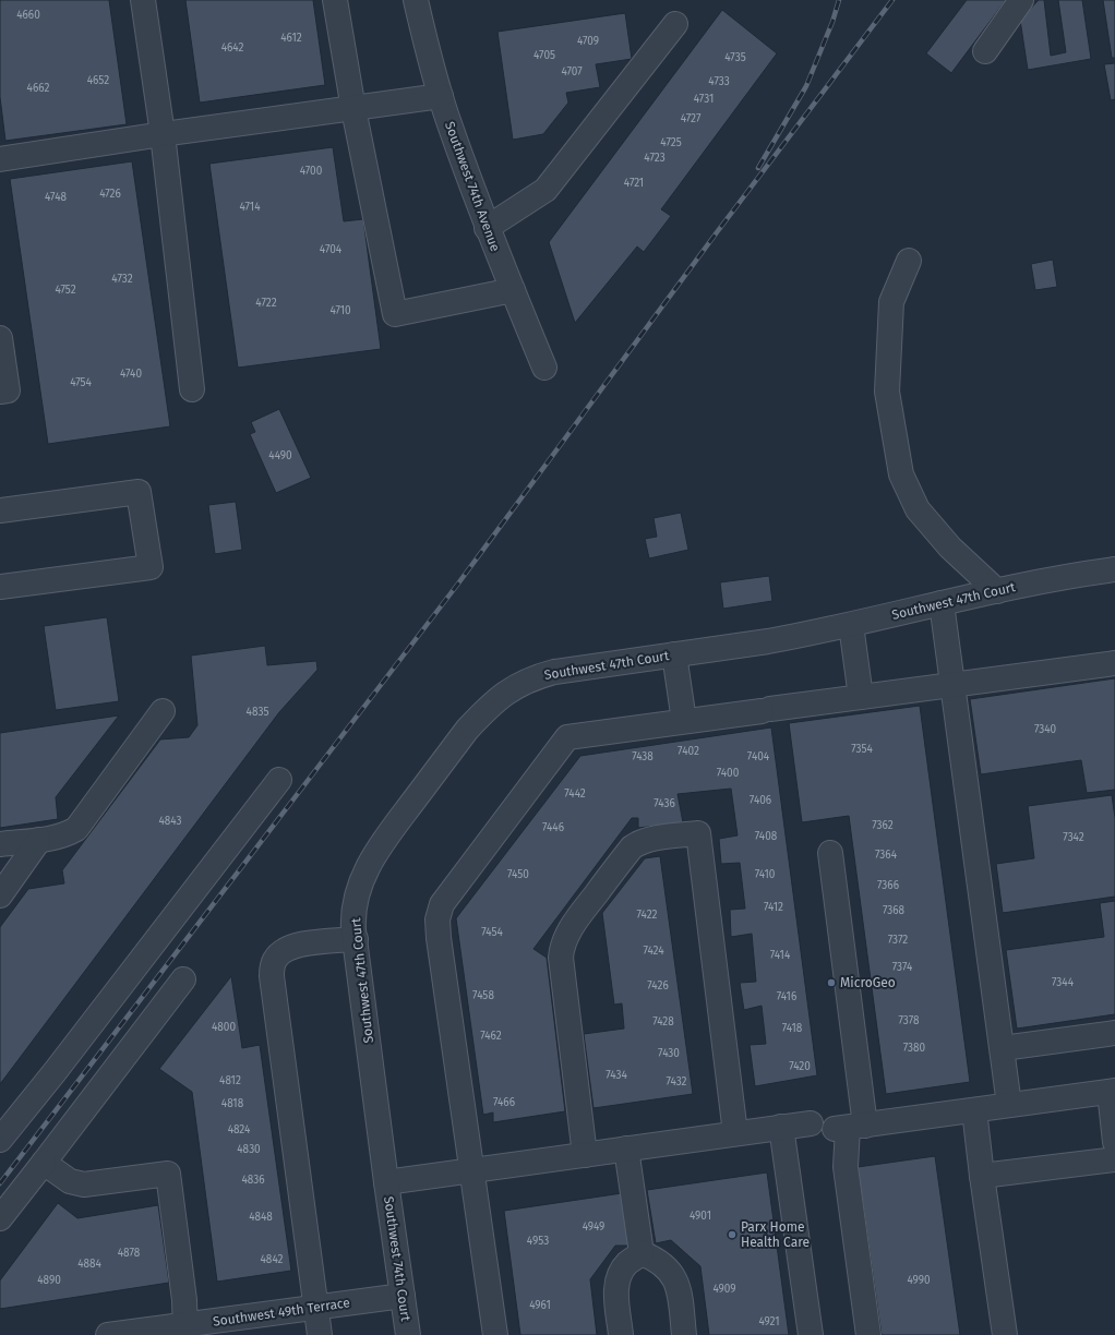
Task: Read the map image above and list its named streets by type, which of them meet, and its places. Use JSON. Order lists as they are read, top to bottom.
{
  "streets": {
    "street": [
      "Southwest 74th Avenue",
      "Southwest 47th Court",
      "Southwest 74th Court",
      "Southwest 49th Terrace"
    ]
  },
  "crossings": [
    ["Southwest 47th Court", "Southwest 74th Court"],
    ["Southwest 74th Court", "Southwest 49th Terrace"]
  ],
  "places": ["MicroGeo", "Parx Home Health Care"],
  "house_numbers": [
    "4660",
    "4612",
    "4709",
    "4642",
    "4705",
    "4735",
    "4707",
    "4652",
    "4733",
    "4662",
    "4731",
    "4727",
    "4725",
    "4723",
    "4700",
    "4721",
    "4726",
    "4748",
    "4714",
    "4704",
    "4732",
    "4752",
    "4722",
    "4710",
    "4740",
    "4754",
    "4490",
    "4835",
    "7340",
    "7354",
    "7402",
    "7438",
    "7404",
    "7400",
    "7442",
    "7406",
    "7436",
    "4843",
    "7362",
    "7446",
    "7408",
    "7342",
    "7364",
    "7450",
    "7410",
    "7366",
    "7412",
    "7368",
    "7422",
    "7454",
    "7372",
    "7424",
    "7414",
    "7374",
    "7344",
    "7426",
    "7458",
    "7416",
    "7378",
    "7428",
    "4800",
    "7418",
    "7462",
    "7380",
    "7430",
    "7420",
    "7434",
    "4812",
    "7432",
    "7466",
    "4818",
    "4824",
    "4830",
    "4836",
    "4901",
    "4848",
    "4949",
    "4953",
    "4878",
    "4842",
    "4884",
    "4890",
    "4990",
    "4909",
    "4961",
    "4921"
  ]
}
